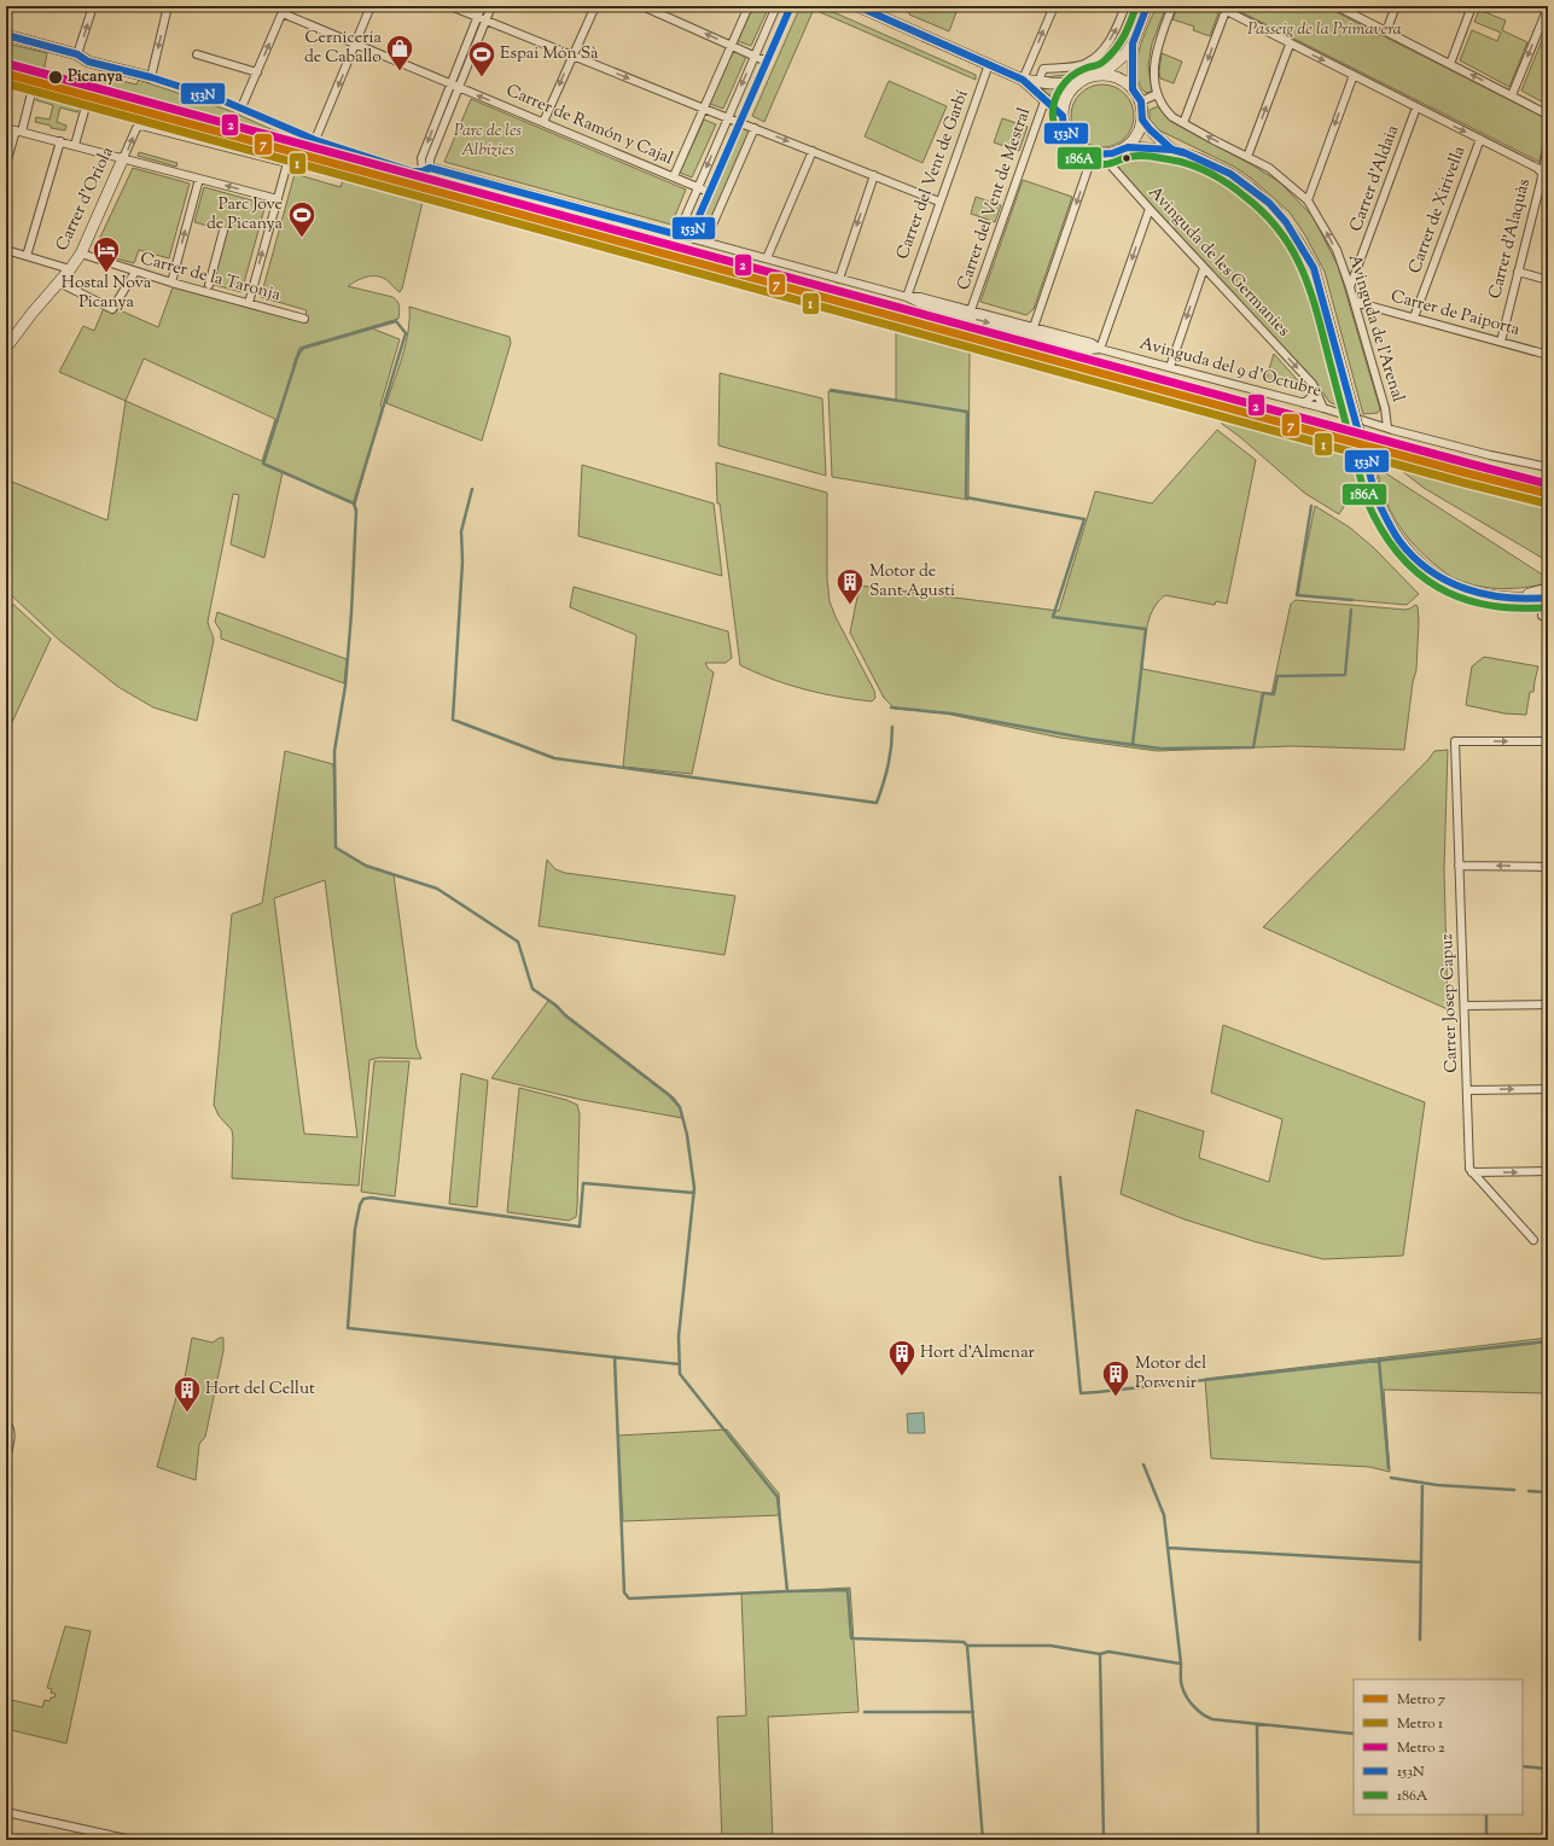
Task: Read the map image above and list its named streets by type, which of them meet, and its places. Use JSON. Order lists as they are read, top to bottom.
{
  "streets": {
    "street": [
      "Carrer de Ramón y Cajal",
      "Carrer del Vent de Garbí",
      "Carrer d'Aldaia",
      "Carrer d'Oriola",
      "Carrer del Vent de Mestral",
      "Carrer de Xirivella",
      "Carrer d'Alaquàs",
      "Avinguda de les Germanies",
      "Carrer de la Taronja",
      "Carrer de Paiporta",
      "Avinguda de l'Arenal",
      "Avinguda del 9 d'Octubre",
      "Carrer Josep Capuz"
    ]
  },
  "crossings": [
    ["Carrer del Vent de Garbí", "Avinguda del 9 d'Octubre"],
    ["Carrer d'Aldaia", "Avinguda de l'Arenal"],
    ["Carrer d'Oriola", "Carrer de la Taronja"],
    ["Carrer del Vent de Mestral", "Avinguda del 9 d'Octubre"],
    ["Carrer de Xirivella", "Carrer de Paiporta"],
    ["Carrer d'Alaquàs", "Carrer de Paiporta"],
    ["Avinguda de les Germanies", "Avinguda del 9 d'Octubre"],
    ["Carrer de Paiporta", "Avinguda de l'Arenal"],
    ["Avinguda de l'Arenal", "Avinguda del 9 d'Octubre"]
  ],
  "parks": ["Passeig de la Primavera", "Parc de les Albízies"],
  "places": {
    "shop": ["Cernicería de Caballo"],
    "other": ["Picanya"],
    "sports": ["Espai Món Sà", "Parc Jove de Picanya"],
    "hotel": ["Hostal Nova Picanya"],
    "building": [
      "Motor de Sant Agustí",
      "Hort d'Almenar",
      "Motor del Porvenir",
      "Hort del Cellut"
    ]
  },
  "lines": [
    "transit line 153N",
    "transit line 186A",
    "metro line 2",
    "metro line 7",
    "metro line 1"
  ],
  "legend": [
    "Metro 7",
    "Metro 1",
    "Metro 2",
    "153N",
    "186A"
  ]
}
